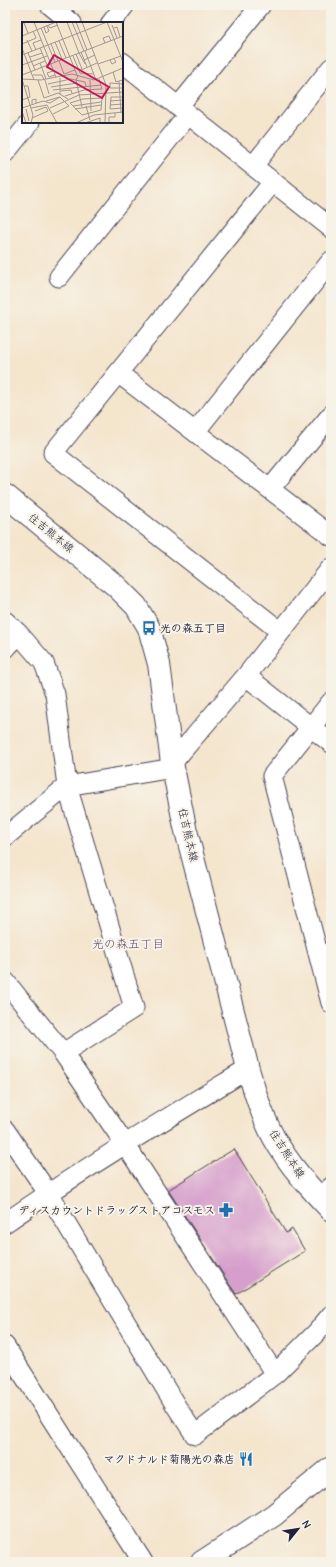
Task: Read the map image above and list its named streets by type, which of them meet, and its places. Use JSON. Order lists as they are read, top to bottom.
{
  "streets": {
    "main road": ["住吉熊本線"]
  },
  "districts": ["光の森五丁目"],
  "places": {
    "bus stop": ["光の森五丁目"],
    "pharmacy": ["ディスカウントドラッグストアコスモス"],
    "restaurant": ["マクドナルド菊陽光の森店"]
  },
  "north": "top right"
}
